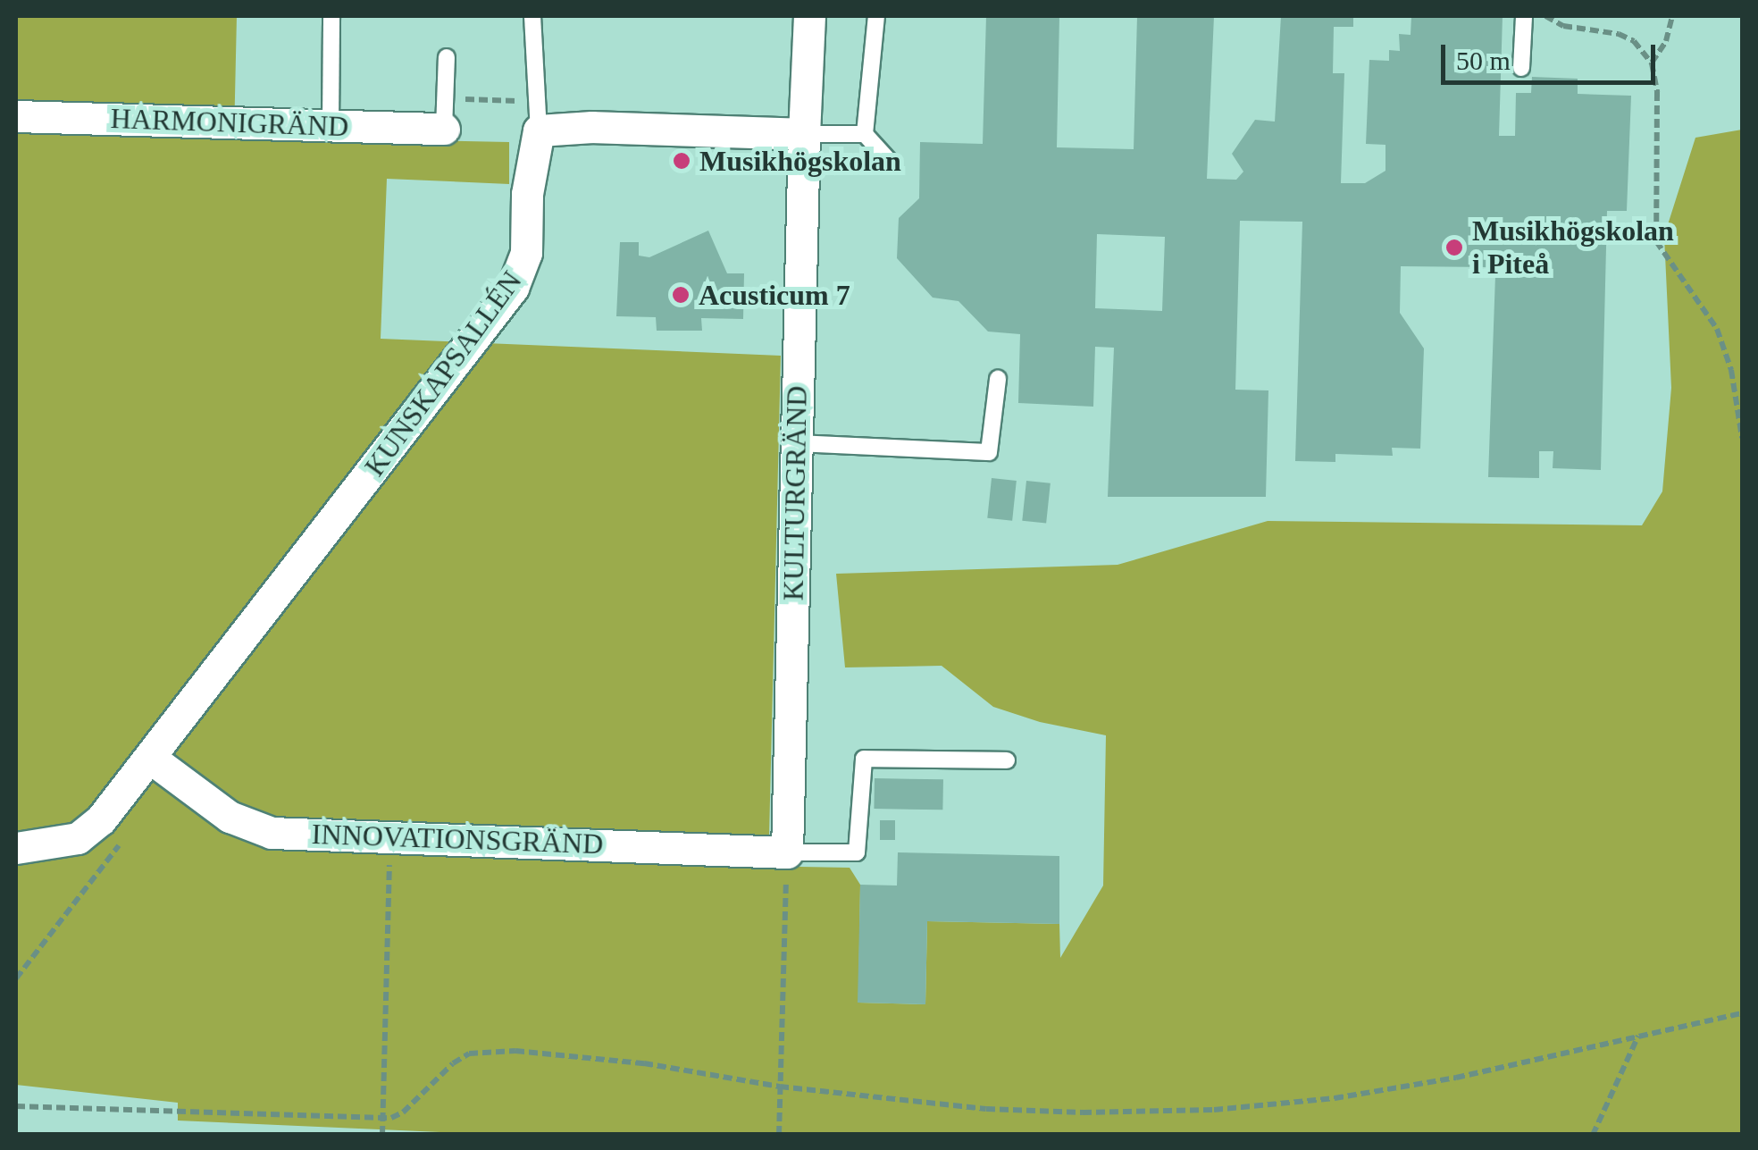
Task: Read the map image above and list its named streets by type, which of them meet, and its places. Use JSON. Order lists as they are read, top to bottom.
{
  "streets": {
    "street": [
      "HARMONIGRÄND",
      "KUNSKAPSALLÉN",
      "KULTURGRÄND",
      "INNOVATIONSGRÄND"
    ]
  },
  "crossings": [
    ["KUNSKAPSALLÉN", "INNOVATIONSGRÄND"],
    ["KULTURGRÄND", "INNOVATIONSGRÄND"]
  ],
  "places": ["Musikhögskolan", "Musikhögskolan i Piteå", "Acusticum 7"],
  "scale_bar": "50 m"
}
